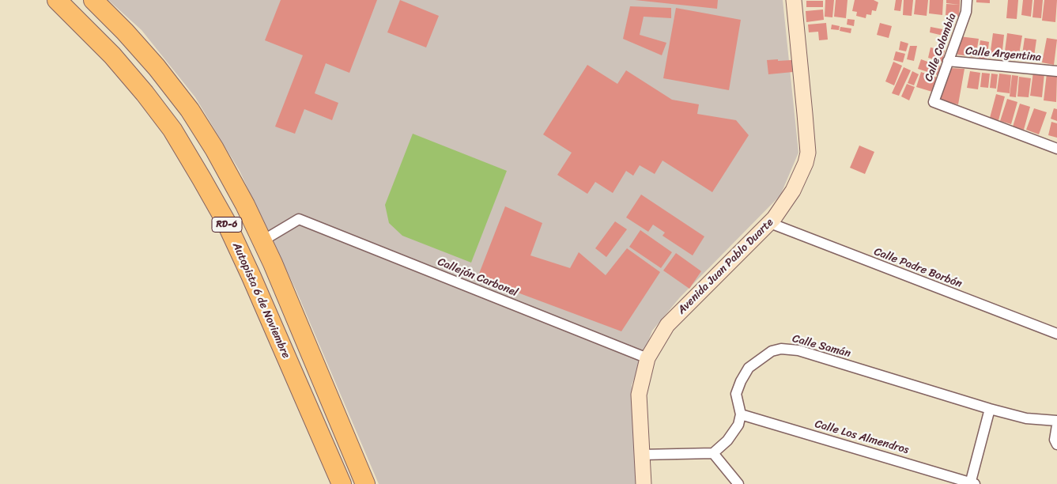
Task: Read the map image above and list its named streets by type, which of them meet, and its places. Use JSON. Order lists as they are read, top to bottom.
{
  "streets": {
    "highway": ["RD-6", "Autopista 6 de Noviembre"],
    "main road": ["Avenida Juan Pablo Duarte"],
    "street": [
      "Calle Colombia",
      "Calle Argentina",
      "Calle Padre Borbón",
      "Callejón Carbonel",
      "Calle Samán",
      "Calle Los Almendros"
    ]
  },
  "crossings": [
    ["Calle Colombia", "Calle Argentina"],
    ["RD-6", "Callejón Carbonel"],
    ["Avenida Juan Pablo Duarte", "Calle Padre Borbón"],
    ["Avenida Juan Pablo Duarte", "Callejón Carbonel"],
    ["Calle Samán", "Calle Los Almendros"]
  ]
}
